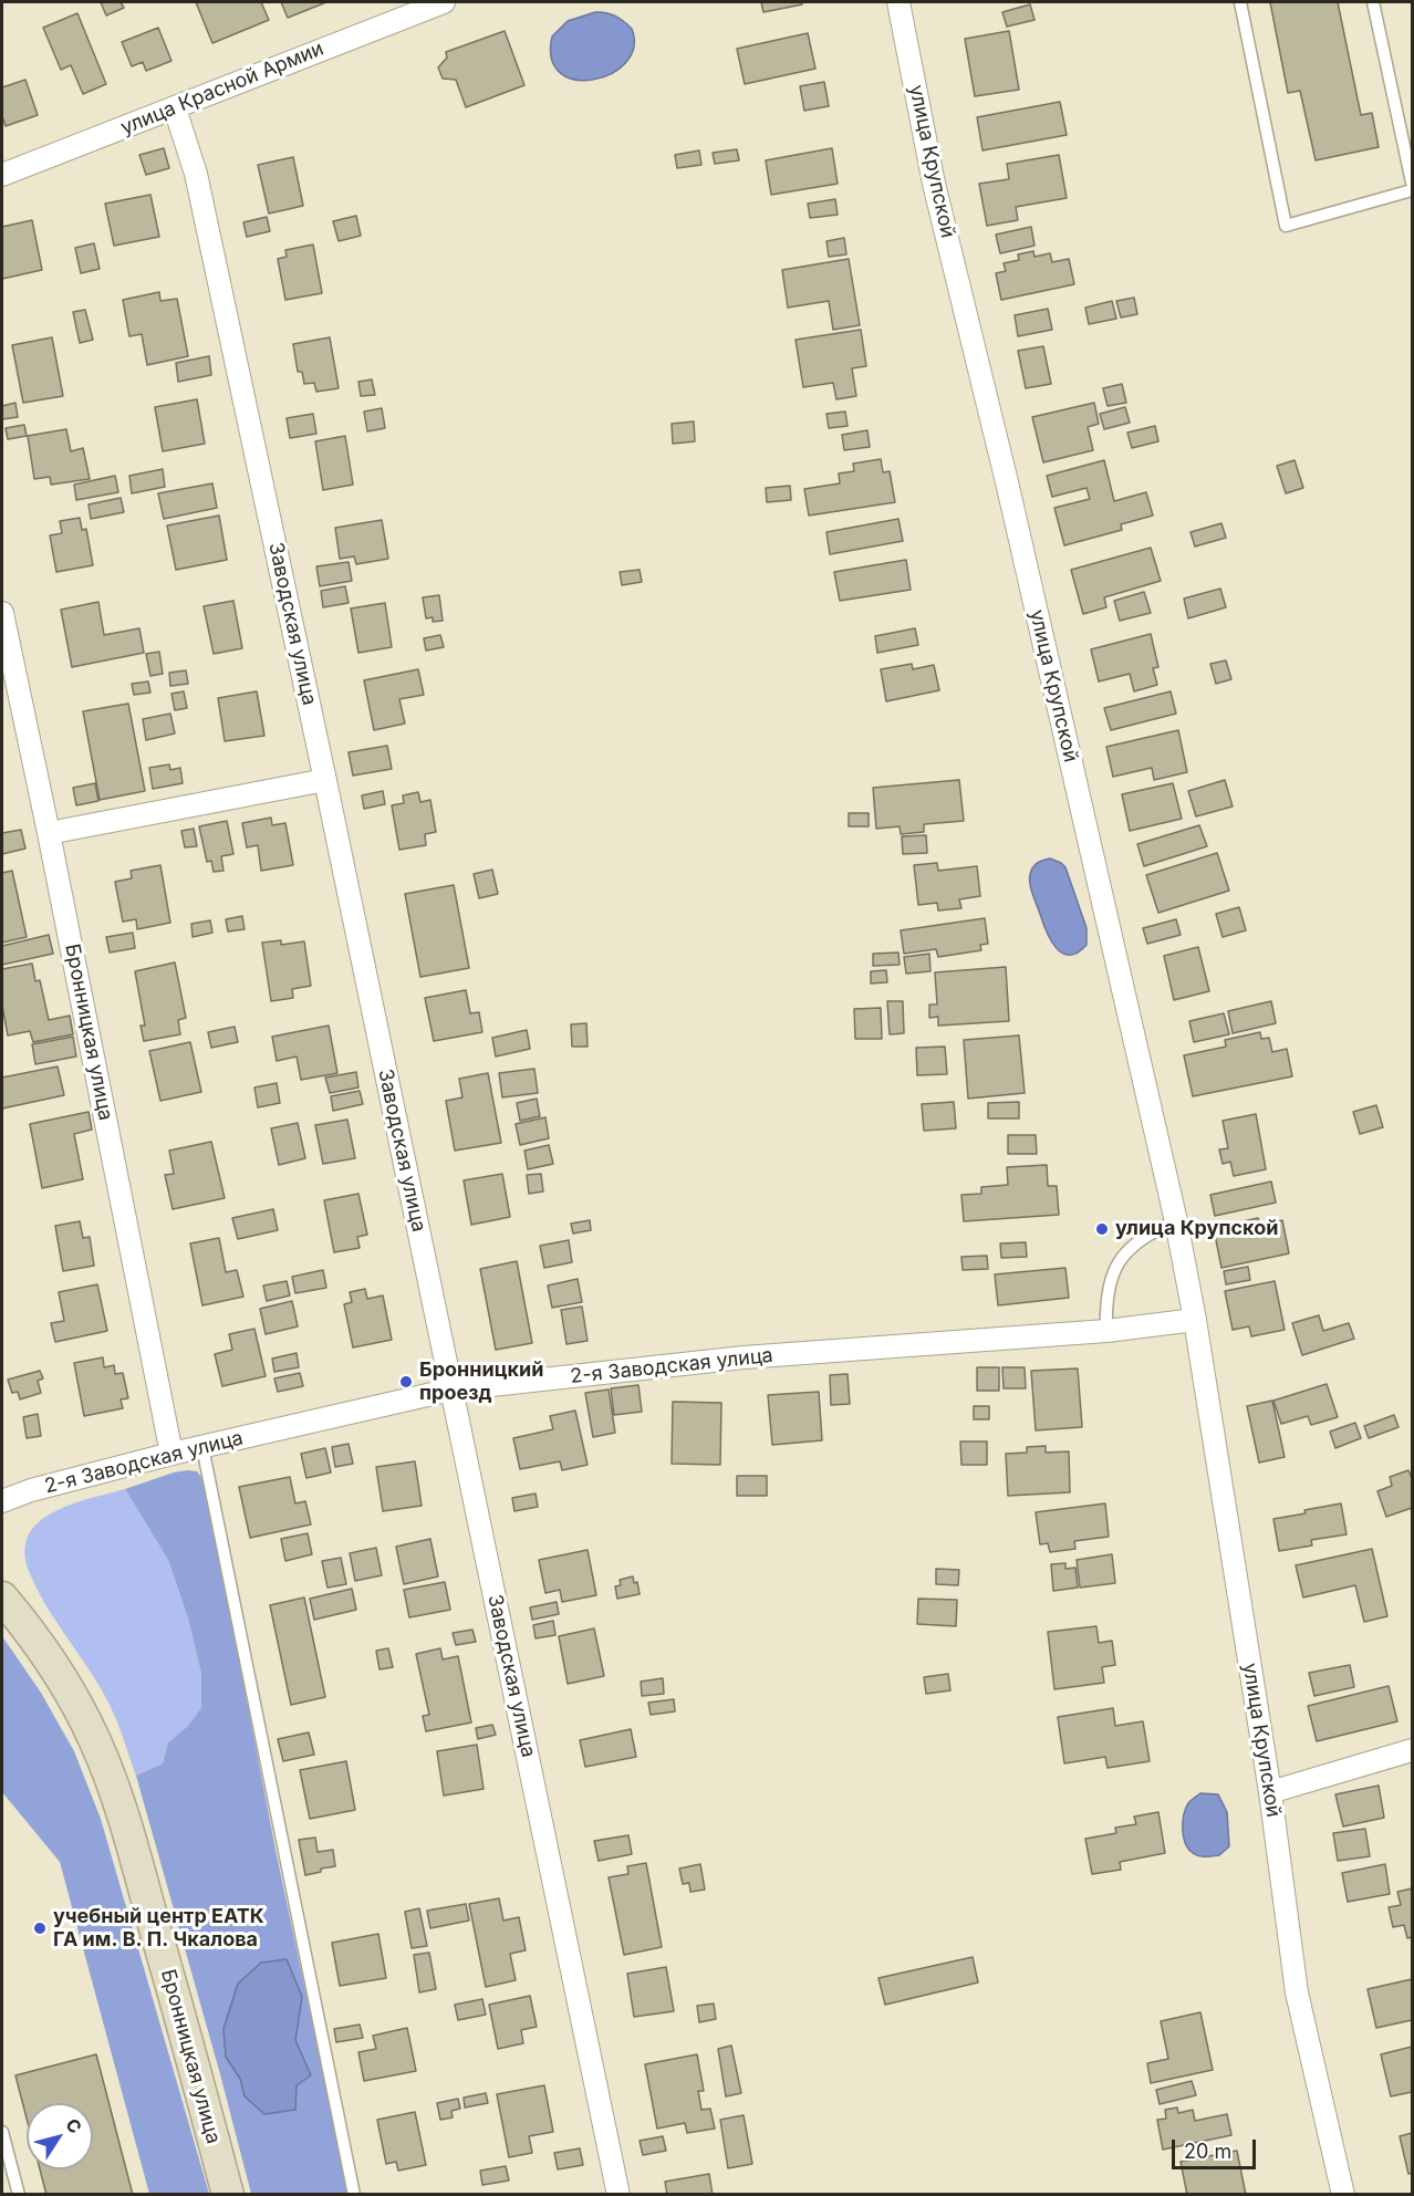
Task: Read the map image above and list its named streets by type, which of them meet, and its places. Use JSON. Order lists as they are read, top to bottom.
{
  "streets": {
    "main road": ["Бронницкая улица"],
    "street": [
      "улица Красной Армии",
      "улица Крупской",
      "Заводская улица",
      "2-я Заводская улица"
    ]
  },
  "crossings": [
    ["улица Красной Армии", "Заводская улица"],
    ["улица Крупской", "2-я Заводская улица"],
    ["Заводская улица", "2-я Заводская улица"],
    ["Бронницкая улица", "2-я Заводская улица"]
  ],
  "places": ["улица Крупской", "Бронницкий проезд", "учебный центр ЕАТК ГА им. В. П. Чкалова"],
  "scale_bar": "20 m",
  "north": "top right"
}
